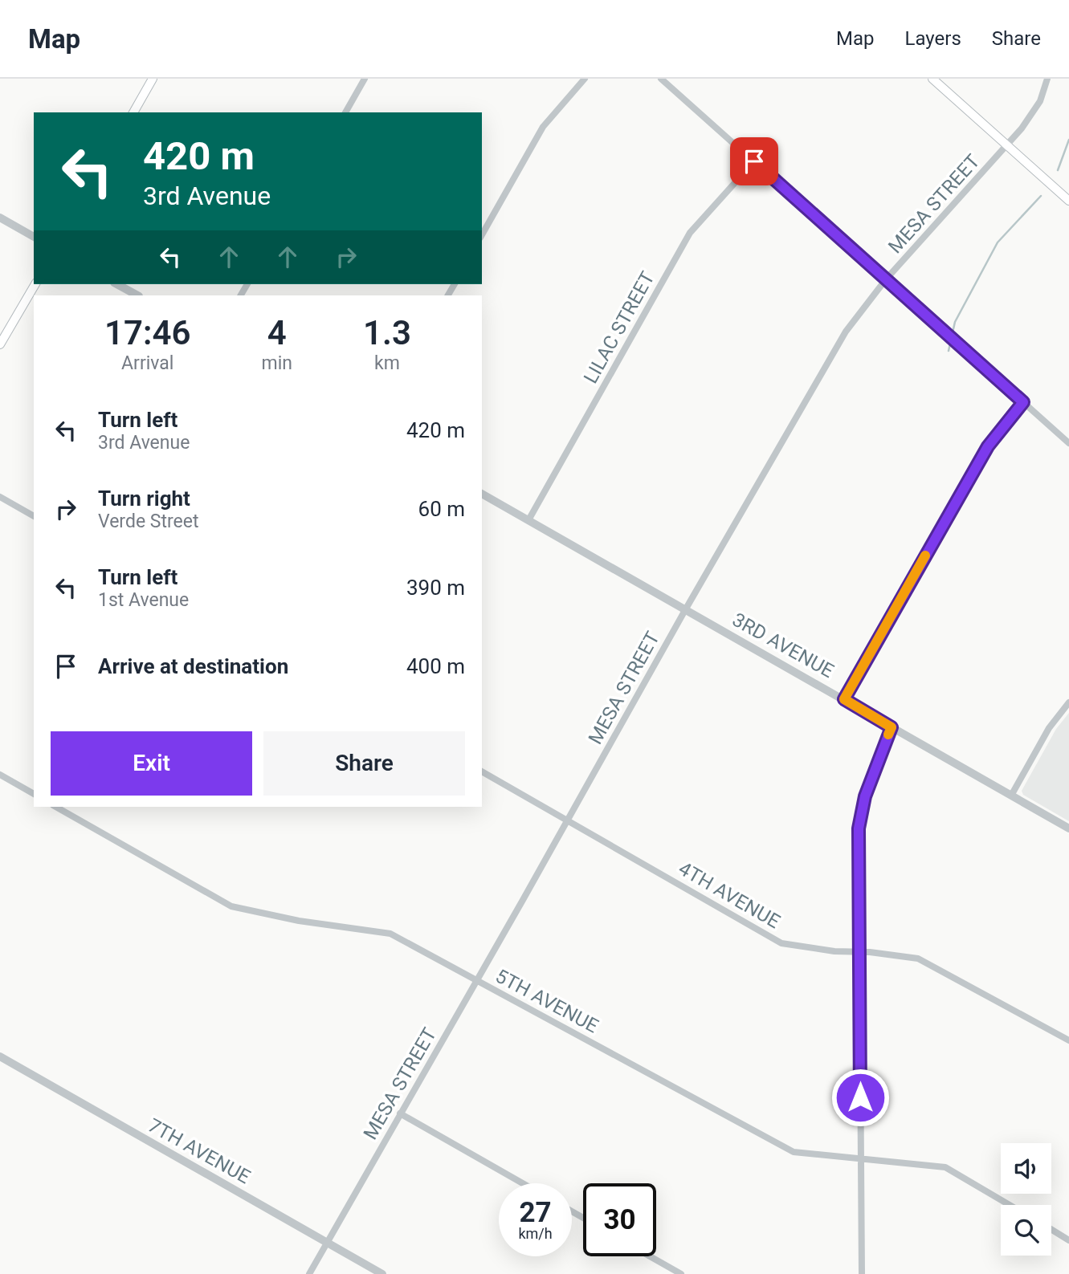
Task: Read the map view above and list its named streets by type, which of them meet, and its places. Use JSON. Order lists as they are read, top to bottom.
{
  "streets": {
    "street": [
      "MESA STREET",
      "LILAC STREET",
      "3RD AVENUE",
      "4TH AVENUE",
      "5TH AVENUE",
      "7TH AVENUE"
    ]
  },
  "crossings": [
    ["MESA STREET", "3RD AVENUE"],
    ["MESA STREET", "4TH AVENUE"],
    ["MESA STREET", "5TH AVENUE"],
    ["MESA STREET", "7TH AVENUE"],
    ["LILAC STREET", "3RD AVENUE"]
  ],
  "page": {
    "header": "Map",
    "nav": ["Map", "Layers", "Share"],
    "turn": ["420 m", "3rd Avenue"],
    "eta": [
      "17:46",
      "Arrival",
      "4",
      "min",
      "1.3",
      "km"
    ],
    "list": [
      {
        "name": "Turn left",
        "note": "3rd Avenue",
        "value": "420 m"
      },
      {
        "name": "Turn right",
        "note": "Verde Street",
        "value": "60 m"
      },
      {
        "name": "Turn left",
        "note": "1st Avenue",
        "value": "390 m"
      },
      {
        "name": "Arrive at destination",
        "value": "400 m"
      }
    ],
    "buttons": ["Exit", "Share"],
    "speed": "27 km/h",
    "limit": "30"
  }
}
